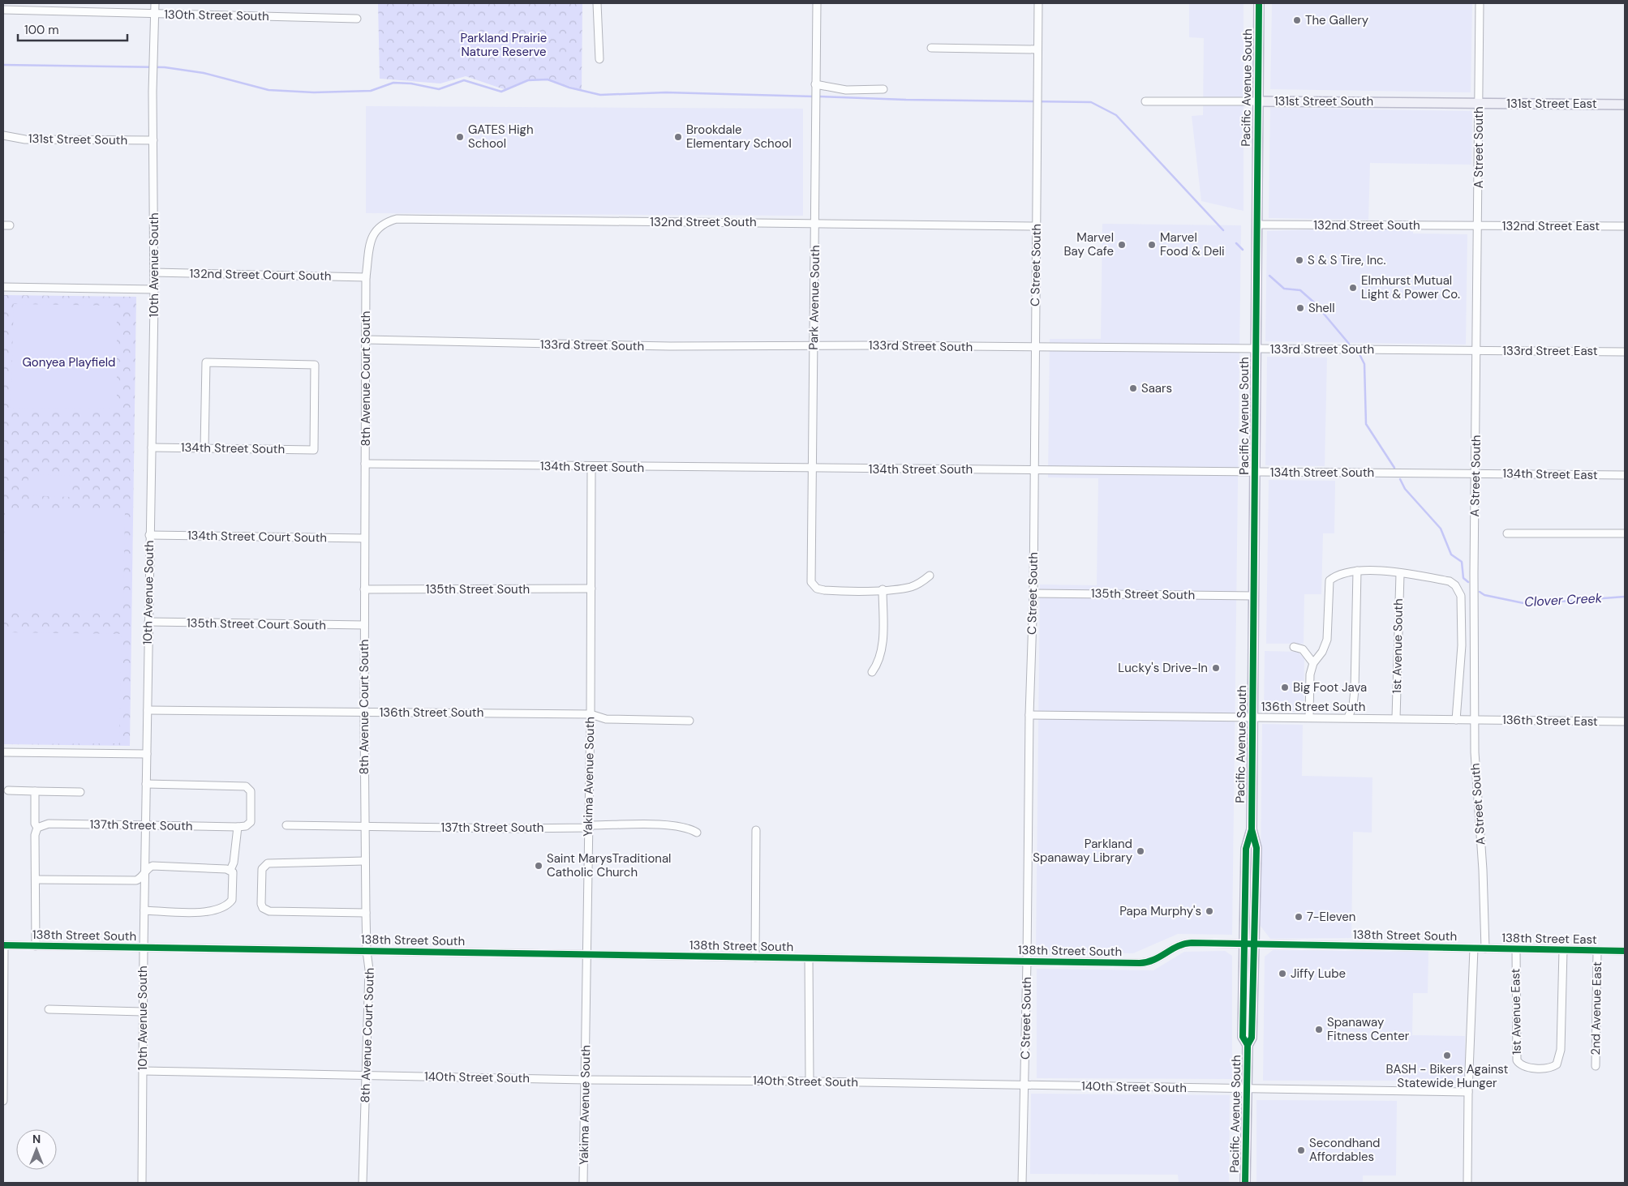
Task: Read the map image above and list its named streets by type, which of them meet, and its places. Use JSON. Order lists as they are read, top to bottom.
{
  "streets": {
    "main road": ["Pacific Avenue South", "131st Street South", "131st Street East"],
    "street": [
      "130th Street South",
      "A Street South",
      "132nd Street South",
      "132nd Street East",
      "10th Avenue South",
      "C Street South",
      "132nd Street Court South",
      "Park Avenue South",
      "133rd Street South",
      "133rd Street East",
      "8th Avenue Court South",
      "134th Street South",
      "134th Street East",
      "134th Street Court South",
      "135th Street South",
      "135th Street Court South",
      "1st Avenue South",
      "136th Street South",
      "136th Street East",
      "Yakima Avenue South",
      "137th Street South",
      "138th Street South",
      "138th Street East",
      "2nd Avenue East",
      "1st Avenue East",
      "140th Street South"
    ]
  },
  "crossings": [
    ["130th Street South", "10th Avenue South"],
    ["Pacific Avenue South", "131st Street South"],
    ["Pacific Avenue South", "132nd Street South"],
    ["Pacific Avenue South", "133rd Street South"],
    ["Pacific Avenue South", "134th Street South"],
    ["Pacific Avenue South", "135th Street South"],
    ["Pacific Avenue South", "136th Street South"],
    ["Pacific Avenue South", "138th Street South"],
    ["Pacific Avenue South", "140th Street South"],
    ["131st Street South", "131st Street East"],
    ["131st Street South", "A Street South"],
    ["131st Street South", "10th Avenue South"],
    ["131st Street East", "A Street South"],
    ["A Street South", "132nd Street South"],
    ["A Street South", "132nd Street East"],
    ["A Street South", "133rd Street South"],
    ["A Street South", "133rd Street East"],
    ["A Street South", "134th Street South"],
    ["A Street South", "134th Street East"],
    ["A Street South", "136th Street South"],
    ["A Street South", "136th Street East"],
    ["A Street South", "138th Street East"],
    ["132nd Street South", "132nd Street East"],
    ["132nd Street South", "C Street South"],
    ["132nd Street South", "Park Avenue South"],
    ["132nd Street South", "8th Avenue Court South"],
    ["10th Avenue South", "132nd Street Court South"],
    ["10th Avenue South", "134th Street South"],
    ["10th Avenue South", "134th Street Court South"],
    ["10th Avenue South", "135th Street Court South"],
    ["10th Avenue South", "136th Street South"],
    ["10th Avenue South", "137th Street South"],
    ["10th Avenue South", "138th Street South"],
    ["10th Avenue South", "140th Street South"],
    ["C Street South", "133rd Street South"],
    ["C Street South", "134th Street South"],
    ["C Street South", "135th Street South"],
    ["C Street South", "136th Street South"],
    ["C Street South", "138th Street South"],
    ["C Street South", "140th Street South"],
    ["132nd Street Court South", "8th Avenue Court South"],
    ["Park Avenue South", "133rd Street South"],
    ["Park Avenue South", "134th Street South"],
    ["133rd Street South", "133rd Street East"],
    ["133rd Street South", "8th Avenue Court South"],
    ["8th Avenue Court South", "134th Street South"],
    ["8th Avenue Court South", "134th Street Court South"],
    ["8th Avenue Court South", "135th Street South"],
    ["8th Avenue Court South", "135th Street Court South"],
    ["8th Avenue Court South", "136th Street South"],
    ["8th Avenue Court South", "137th Street South"],
    ["8th Avenue Court South", "138th Street South"],
    ["8th Avenue Court South", "140th Street South"],
    ["134th Street South", "134th Street East"],
    ["134th Street South", "Yakima Avenue South"],
    ["135th Street South", "Yakima Avenue South"],
    ["1st Avenue South", "136th Street South"],
    ["136th Street South", "136th Street East"],
    ["136th Street South", "Yakima Avenue South"],
    ["Yakima Avenue South", "137th Street South"],
    ["Yakima Avenue South", "138th Street South"],
    ["Yakima Avenue South", "140th Street South"],
    ["138th Street South", "138th Street East"],
    ["138th Street East", "2nd Avenue East"],
    ["138th Street East", "1st Avenue East"]
  ],
  "water": ["Clover Creek"],
  "parks": ["Parkland Prairie Nature Reserve", "Gonyea Playfield"],
  "places": [
    "The Gallery",
    "GATES High School",
    "Brookdale Elementary School",
    "Marvel Bay Cafe",
    "Marvel Food & Deli",
    "S & S Tire, Inc.",
    "Elmhurst Mutual Light & Power Co.",
    "Shell",
    "Saars",
    "Lucky's Drive-In",
    "Big Foot Java",
    "Parkland Spanaway Library",
    "Saint MarysTraditional Catholic Church",
    "Papa Murphy's",
    "7-Eleven",
    "Jiffy Lube",
    "Spanaway Fitness Center",
    "BASH - Bikers Against Statewide Hunger",
    "Secondhand Affordables"
  ],
  "scale_bar": "100 m",
  "north": "top"
}
